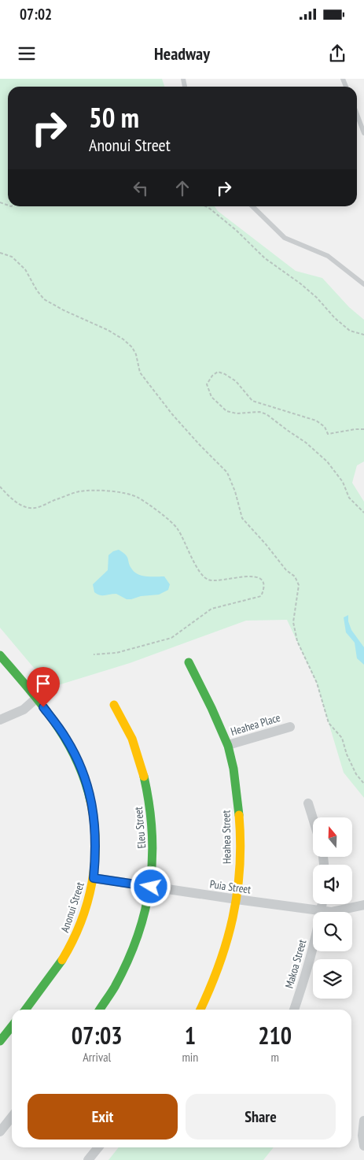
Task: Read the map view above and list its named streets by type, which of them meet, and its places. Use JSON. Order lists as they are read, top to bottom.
{
  "streets": {
    "street": [
      "Heahea Place",
      "Eleu Street",
      "Heahea Street",
      "Puia Street",
      "Anonui Street",
      "Makoa Street"
    ]
  },
  "crossings": [
    ["Heahea Place", "Heahea Street"],
    ["Eleu Street", "Puia Street"],
    ["Heahea Street", "Puia Street"],
    ["Puia Street", "Anonui Street"],
    ["Puia Street", "Makoa Street"]
  ],
  "north": "top",
  "page": {
    "status": "07:02",
    "header": "Headway",
    "turn": ["50 m", "Anonui Street"],
    "eta": [
      "07:03",
      "Arrival",
      "1",
      "min",
      "210",
      "m"
    ],
    "buttons": ["Exit", "Share"]
  }
}
